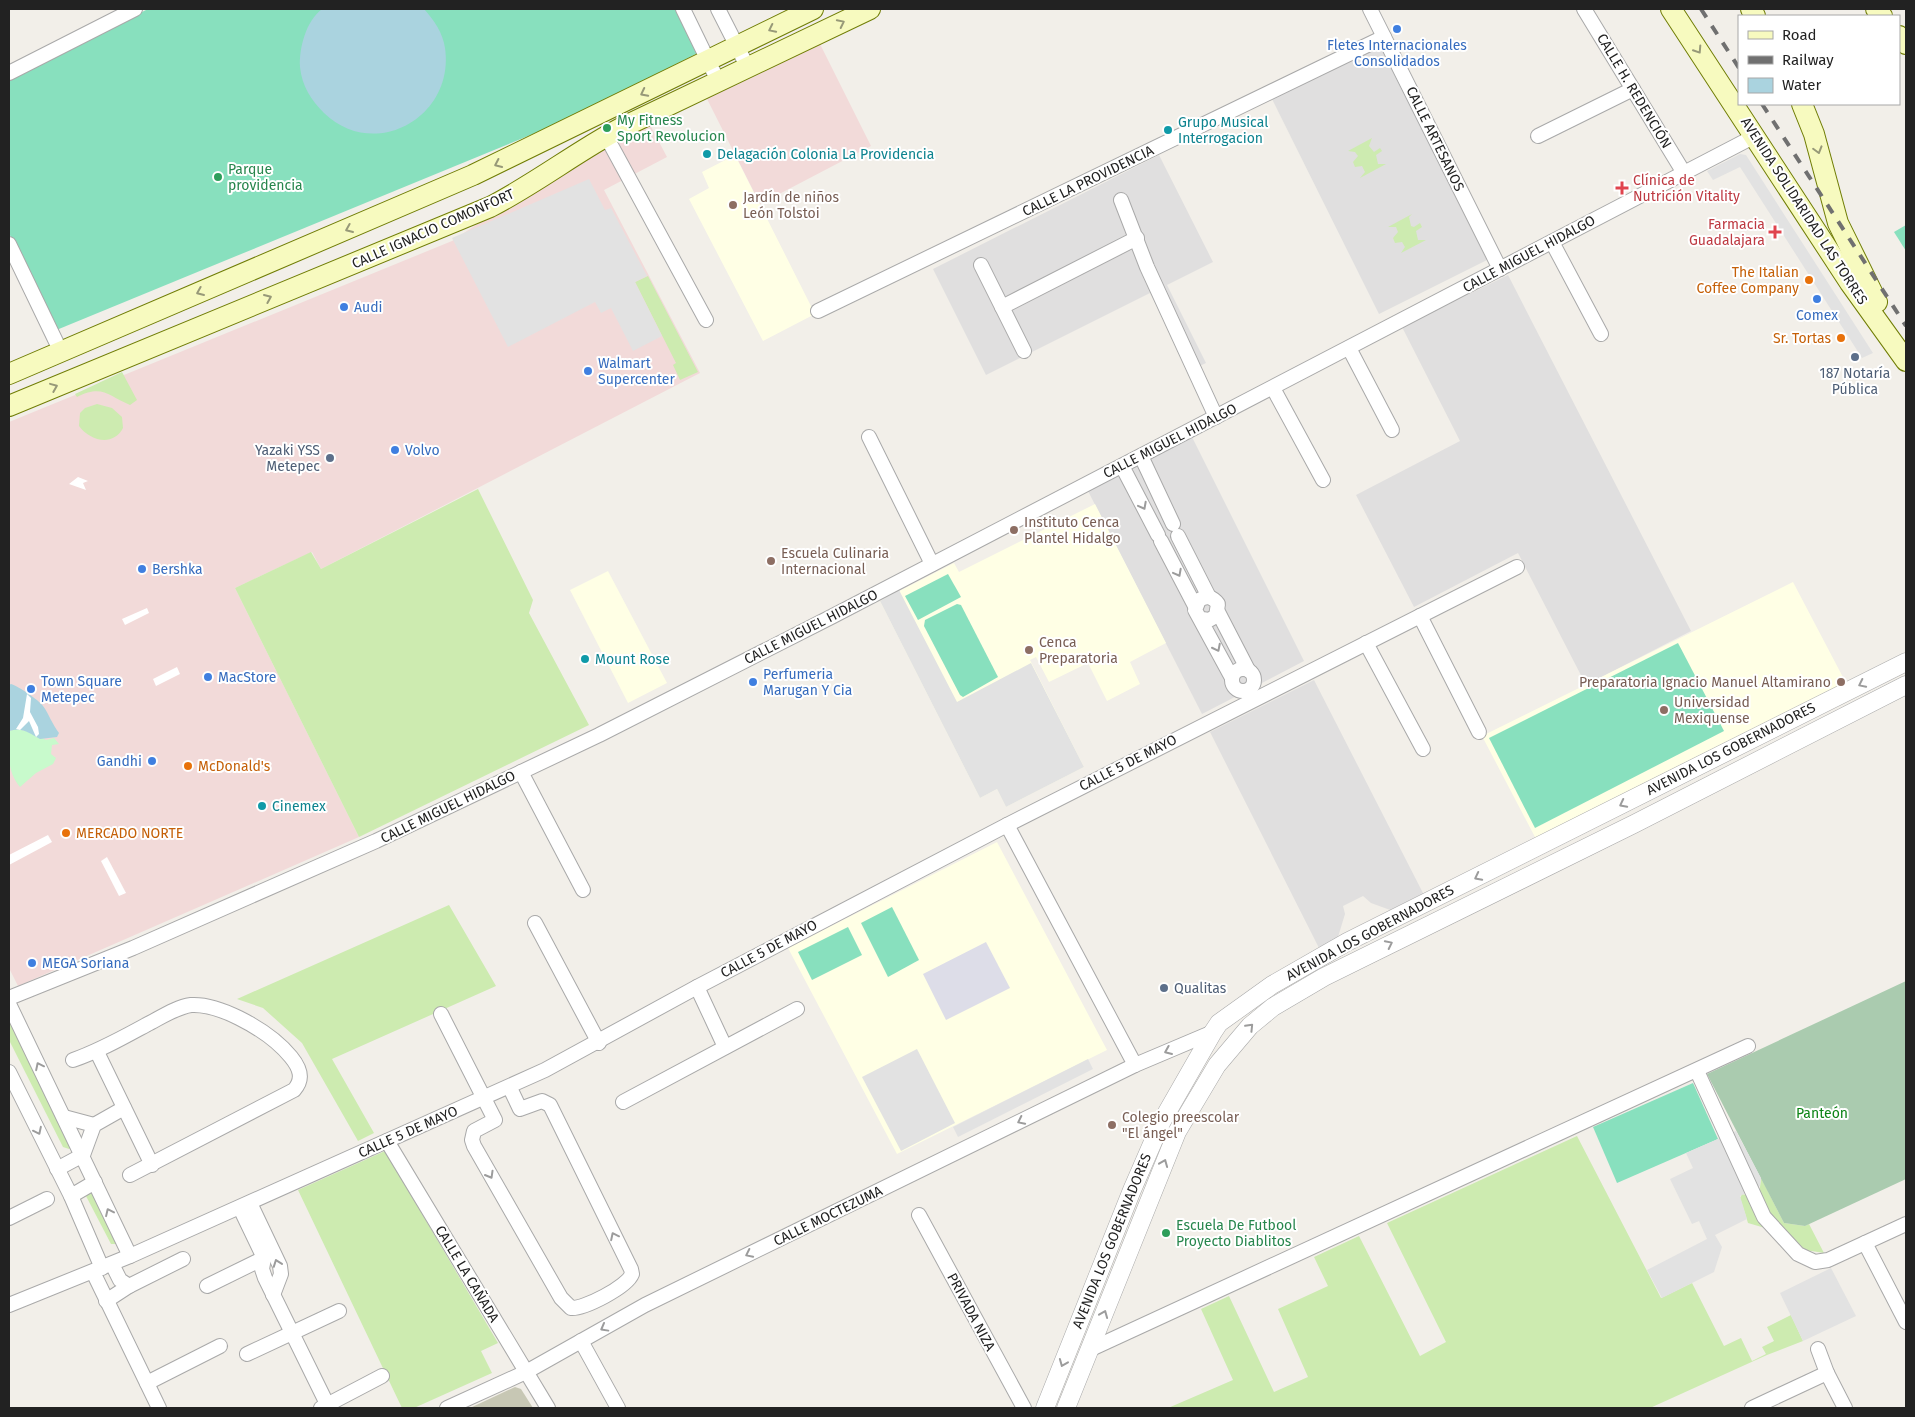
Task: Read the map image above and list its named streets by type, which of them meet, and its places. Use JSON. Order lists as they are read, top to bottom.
{
  "streets": {
    "main road": ["AVENIDA SOLIDARIDAD LAS TORRES", "CALLE IGNACIO COMONFORT"],
    "street": [
      "CALLE H. REDENCIÓN",
      "CALLE ARTESANOS",
      "CALLE LA PROVIDENCIA",
      "CALLE MIGUEL HIDALGO",
      "AVENIDA LOS GOBERNADORES",
      "CALLE 5 DE MAYO",
      "CALLE MOCTEZUMA",
      "CALLE LA CAÑADA",
      "PRIVADA NIZA"
    ]
  },
  "crossings": [
    ["CALLE H. REDENCIÓN", "CALLE MIGUEL HIDALGO"],
    ["CALLE ARTESANOS", "CALLE LA PROVIDENCIA"],
    ["CALLE ARTESANOS", "CALLE MIGUEL HIDALGO"],
    ["AVENIDA SOLIDARIDAD LAS TORRES", "CALLE MIGUEL HIDALGO"],
    ["AVENIDA LOS GOBERNADORES", "CALLE MOCTEZUMA"],
    ["CALLE 5 DE MAYO", "CALLE LA CAÑADA"],
    ["CALLE MOCTEZUMA", "CALLE LA CAÑADA"]
  ],
  "one_way": ["CALLE MOCTEZUMA"],
  "parks": ["Panteón"],
  "places": {
    "other": [
      "Fletes Internacionales Consolidados",
      "My Fitness Sport Revolucion",
      "Grupo Musical Interrogacion",
      "Delagación Colonia La Providencia",
      "Parque providencia",
      "Jardín de niños León Tolstoi",
      "The Italian Coffee Company",
      "Comex",
      "Audi",
      "Sr. Tortas",
      "187 Notaría Pública",
      "Walmart Supercenter",
      "Volvo",
      "Yazaki YSS Metepec",
      "Instituto Cenca Plantel Hidalgo",
      "Escuela Culinaria Internacional",
      "Bershka",
      "Cenca Preparatoria",
      "Mount Rose",
      "MacStore",
      "Perfumeria Marugan Y Cia",
      "Preparatoria Ignacio Manuel Altamirano",
      "Town Square Metepec",
      "Universidad Mexiquense",
      "Gandhi",
      "McDonald's",
      "Cinemex",
      "MERCADO NORTE",
      "MEGA Soriana",
      "Qualitas",
      "Colegio preescolar \"El ángel\"",
      "Escuela De Futbool Proyecto Diablitos"
    ],
    "health": ["Clínica de Nutrición Vitality", "Farmacia Guadalajara"]
  },
  "legend": ["Road", "Railway", "Water"]
}
